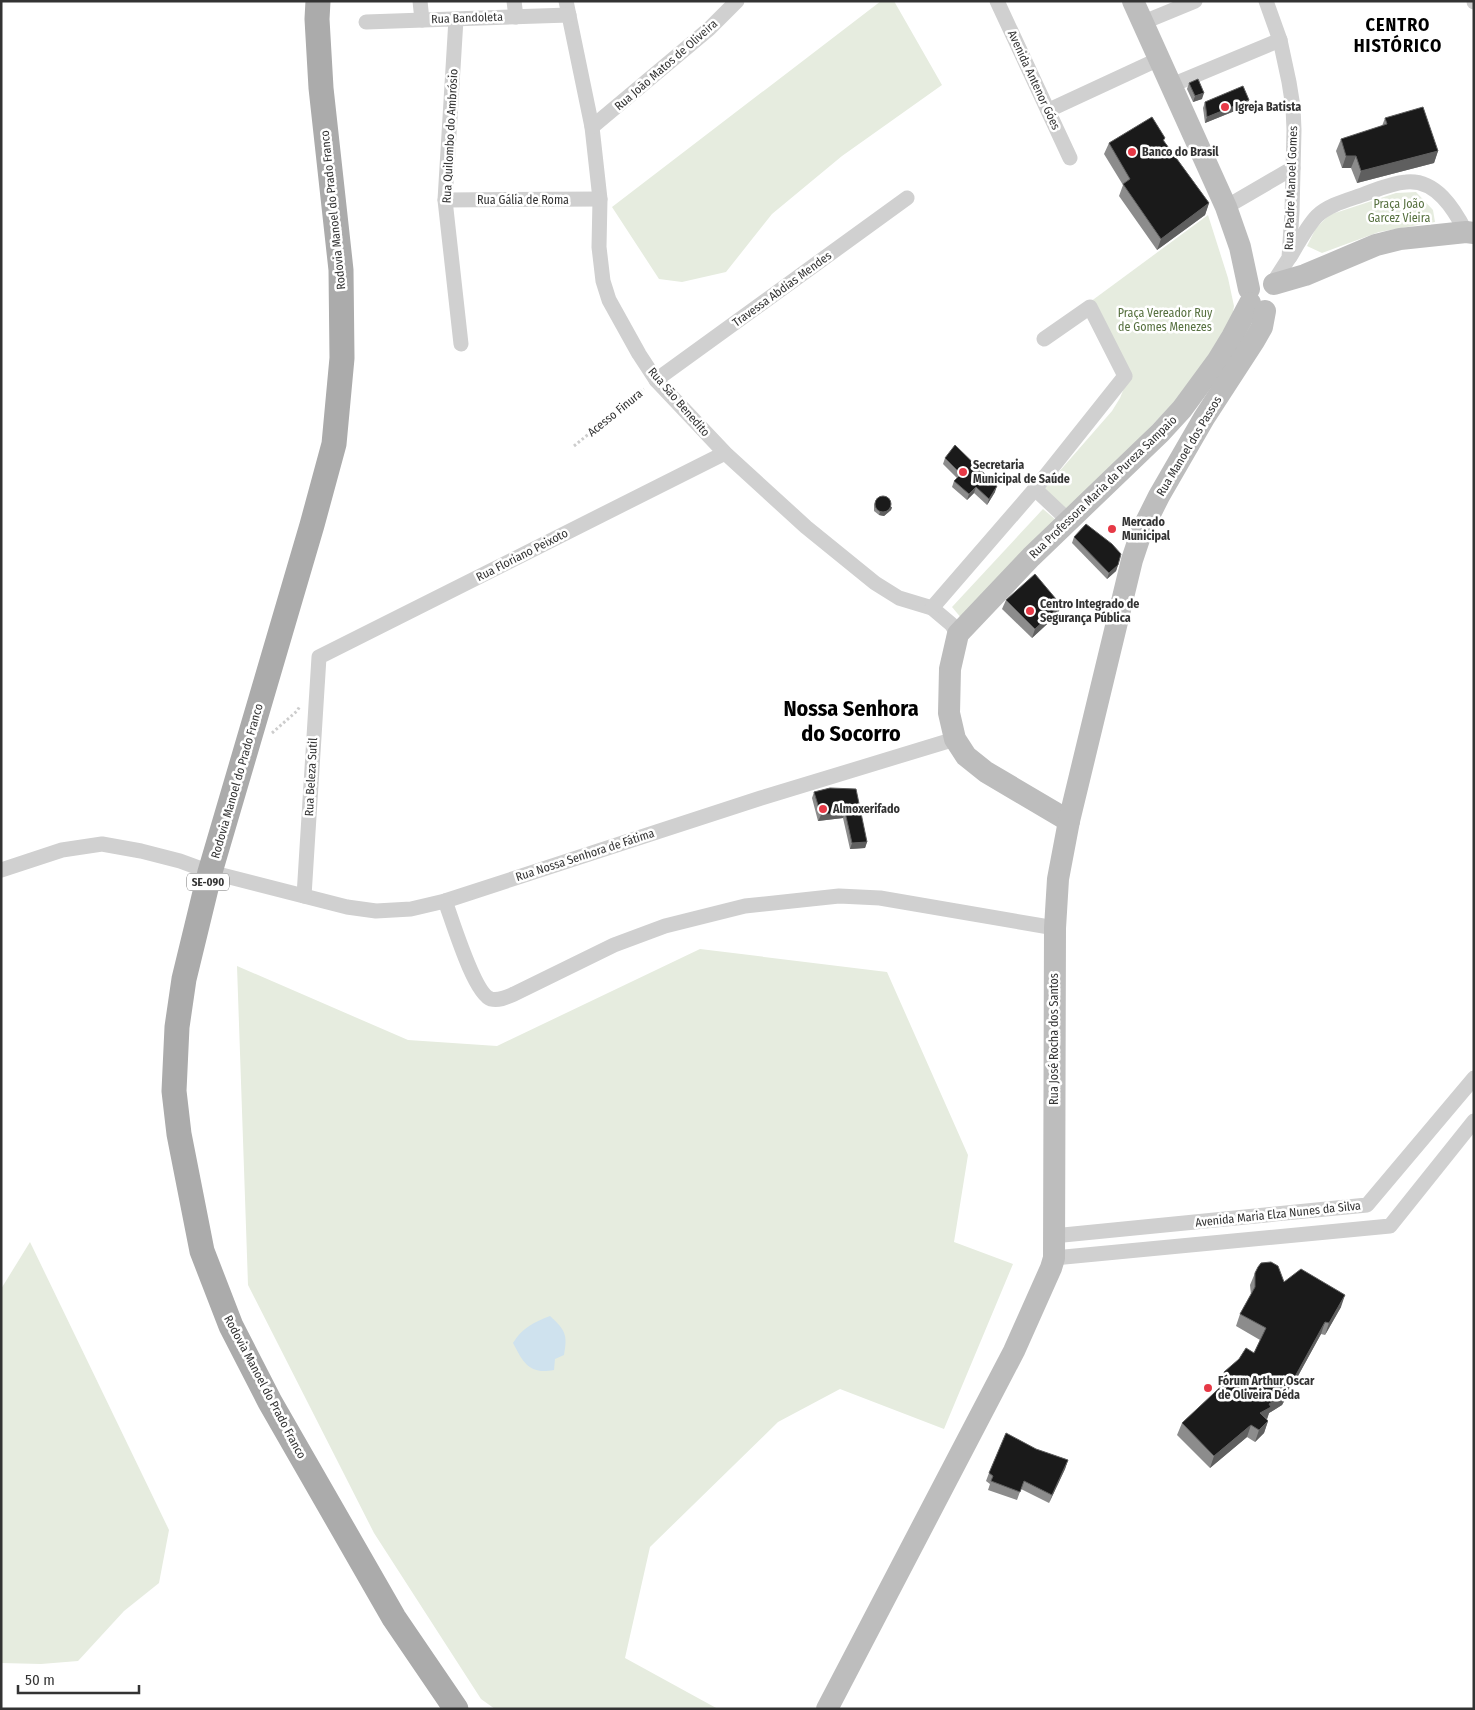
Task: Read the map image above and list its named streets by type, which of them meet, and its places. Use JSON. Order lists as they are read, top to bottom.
{
  "streets": {
    "main road": ["Rodovia Manoel do Prado Franco", "SE-090"],
    "street": [
      "Rua Bandoleta",
      "Rua João Matos de Oliveira",
      "Avenida Antenor Góes",
      "Rua Quilombo do Ambrósio",
      "Rua Padre Manoel Gomes",
      "Rua Gália de Roma",
      "Travessa Abdias Mendes",
      "Rua São Benedito",
      "Rua Manoel dos Passos",
      "Rua Professora Maria da Pureza Sampaio",
      "Rua Floriano Peixoto",
      "Rua Beleza Sutil",
      "Rua Nossa Senhora de Fátima",
      "Rua José Rocha dos Santos",
      "Avenida Maria Elza Nunes da Silva"
    ],
    "path": ["Acesso Finura"]
  },
  "crossings": [
    ["Rua Bandoleta", "Rua Quilombo do Ambrósio"],
    ["Rua Bandoleta", "Rua São Benedito"],
    ["Rua João Matos de Oliveira", "Rua São Benedito"],
    ["Rua Quilombo do Ambrósio", "Rua Gália de Roma"],
    ["Rua Padre Manoel Gomes", "Rua Manoel dos Passos"],
    ["Rua Padre Manoel Gomes", "Rua Professora Maria da Pureza Sampaio"],
    ["Rua Gália de Roma", "Rua São Benedito"],
    ["Rodovia Manoel do Prado Franco", "Rua Nossa Senhora de Fátima"],
    ["Travessa Abdias Mendes", "Rua São Benedito"],
    ["Travessa Abdias Mendes", "Acesso Finura"],
    ["Rua São Benedito", "Acesso Finura"],
    ["Rua São Benedito", "Rua Professora Maria da Pureza Sampaio"],
    ["Rua São Benedito", "Rua Floriano Peixoto"],
    ["Rua Manoel dos Passos", "Rua Professora Maria da Pureza Sampaio"],
    ["Rua Manoel dos Passos", "Rua José Rocha dos Santos"],
    ["Rua Floriano Peixoto", "Rua Beleza Sutil"],
    ["Rua Beleza Sutil", "Rua Nossa Senhora de Fátima"],
    ["Rua José Rocha dos Santos", "Avenida Maria Elza Nunes da Silva"]
  ],
  "districts": ["CENTRO HISTÓRICO", "Nossa Senhora do Socorro"],
  "parks": ["Praça João Garcez Vieira", "Praça Vereador Ruy de Gomes Menezes"],
  "places": [
    "Igreja Batista",
    "Banco do Brasil",
    "Secretaria Municipal de Saúde",
    "Mercado Municipal",
    "Centro Integrado de Segurança Pública",
    "Almoxerifado",
    "Fórum Arthur Oscar de Oliveira Déda"
  ],
  "scale_bar": "50 m"
}
